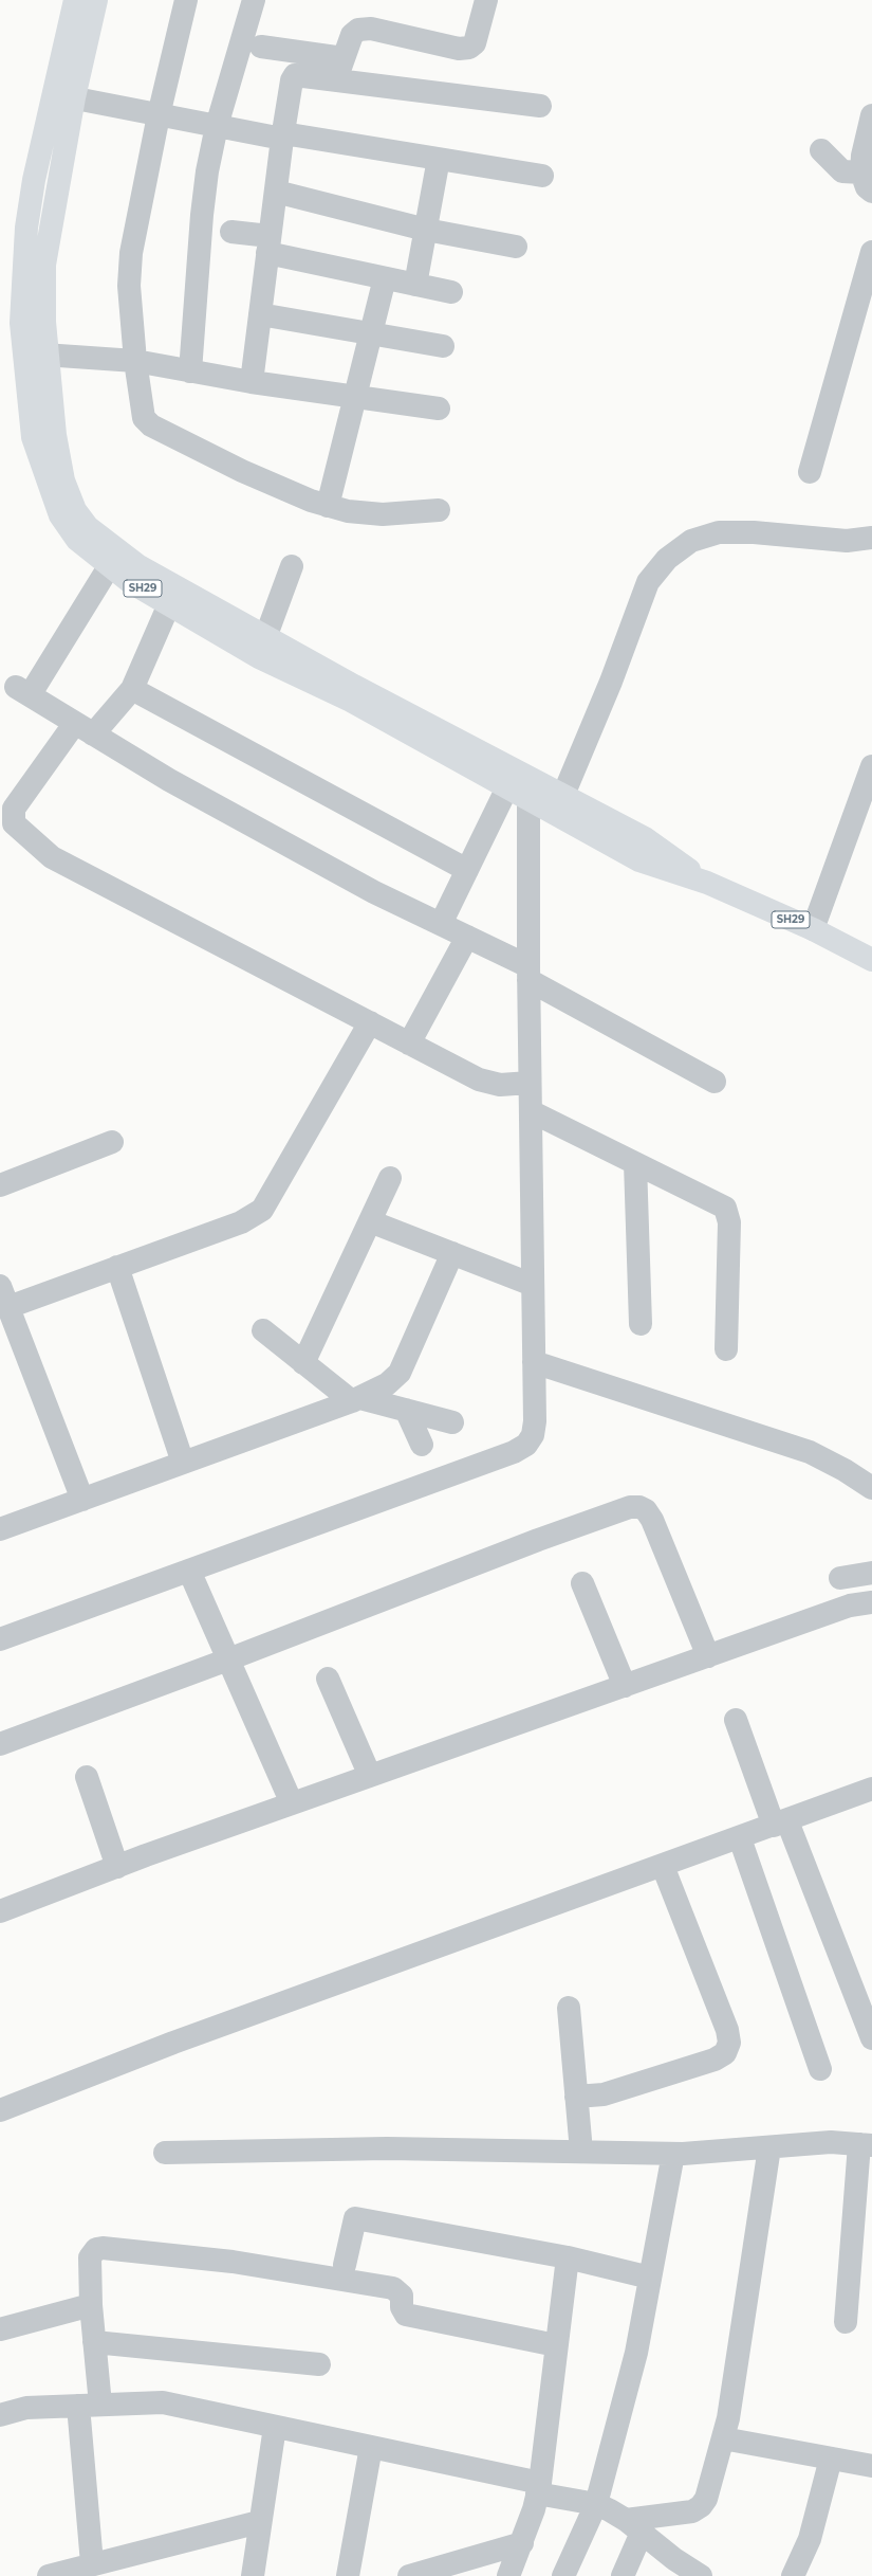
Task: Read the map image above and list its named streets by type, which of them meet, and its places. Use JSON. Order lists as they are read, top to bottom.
{
  "streets": {
    "main road": ["SH29"]
  }
}
